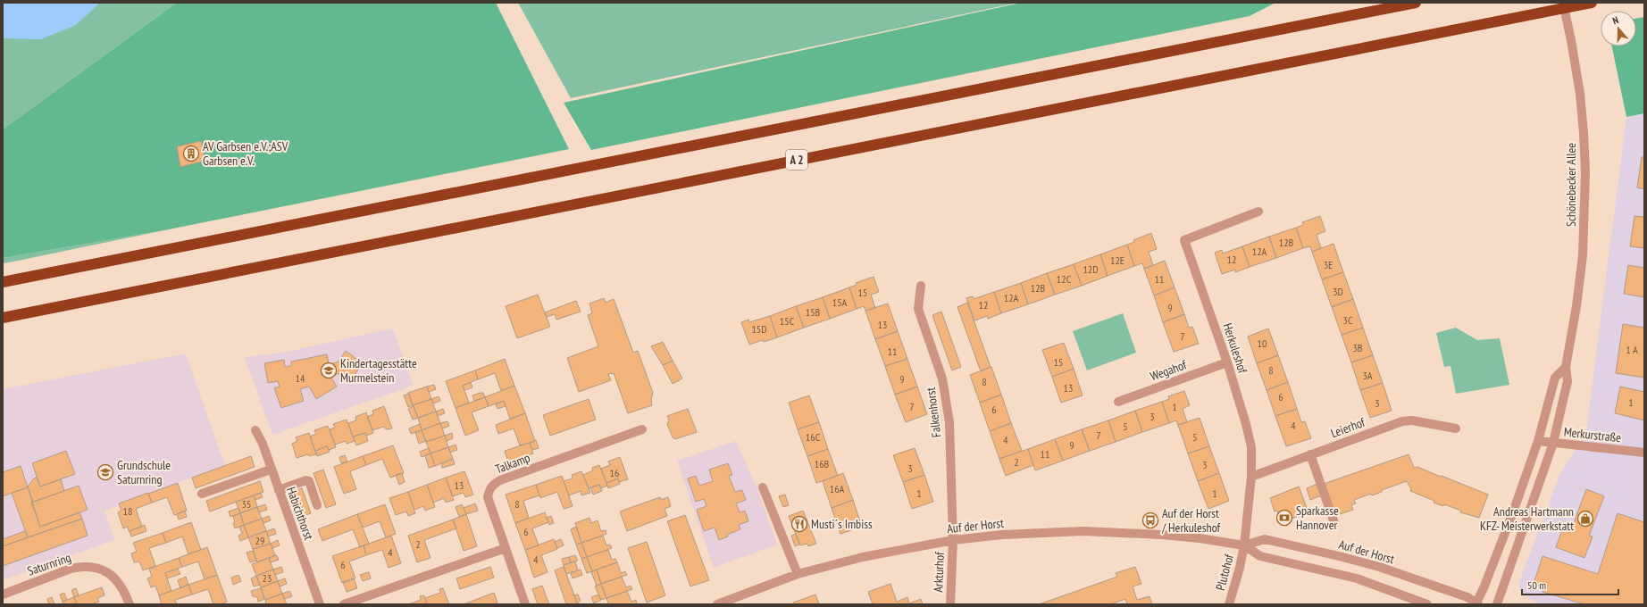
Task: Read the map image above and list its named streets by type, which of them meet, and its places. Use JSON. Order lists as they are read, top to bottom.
{
  "streets": {
    "highway": ["A 2"],
    "street": [
      "Schönebecker Allee",
      "Herkuleshof",
      "Wegahof",
      "Falkenhorst",
      "Leierhof",
      "Merkurstraße",
      "Talkamp",
      "Habichthorst",
      "Auf der Horst",
      "Saturnring",
      "Arkturhof",
      "Plutohof"
    ]
  },
  "crossings": [
    ["Schönebecker Allee", "Merkurstraße"],
    ["Herkuleshof", "Wegahof"],
    ["Herkuleshof", "Leierhof"],
    ["Herkuleshof", "Auf der Horst"],
    ["Herkuleshof", "Plutohof"],
    ["Falkenhorst", "Auf der Horst"],
    ["Falkenhorst", "Arkturhof"],
    ["Auf der Horst", "Arkturhof"],
    ["Auf der Horst", "Plutohof"]
  ],
  "places": {
    "building": ["AV Garbsen e.V.;ASV Garbsen e.V."],
    "school or university": ["Kindertagesstätte Murmelstein", "Grundschule Saturnring"],
    "bank": ["Sparkasse Hannover"],
    "shop": ["Andreas Hartmann KFZ- Meisterwerkstatt"],
    "bus stop": ["Auf der Horst / Herkuleshof"],
    "restaurant": ["Musti´s Imbiss"]
  },
  "house_numbers": [
    "12B",
    "12A",
    "12",
    "12E",
    "3E",
    "12D",
    "12C",
    "11",
    "12B",
    "3D",
    "15",
    "12A",
    "15A",
    "12",
    "9",
    "15B",
    "3C",
    "15C",
    "13",
    "15D",
    "7",
    "10",
    "3B",
    "1 A",
    "11",
    "15",
    "8",
    "3A",
    "14",
    "9",
    "8",
    "13",
    "6",
    "1",
    "3",
    "7",
    "1",
    "6",
    "3",
    "4",
    "5",
    "7",
    "16C",
    "5",
    "4",
    "9",
    "11",
    "2",
    "16B",
    "3",
    "3",
    "16",
    "13",
    "16A",
    "1",
    "1",
    "35",
    "8",
    "18",
    "6",
    "29",
    "2",
    "4",
    "4",
    "6",
    "23"
  ],
  "scale_bar": "50 m",
  "north": "top"
}
